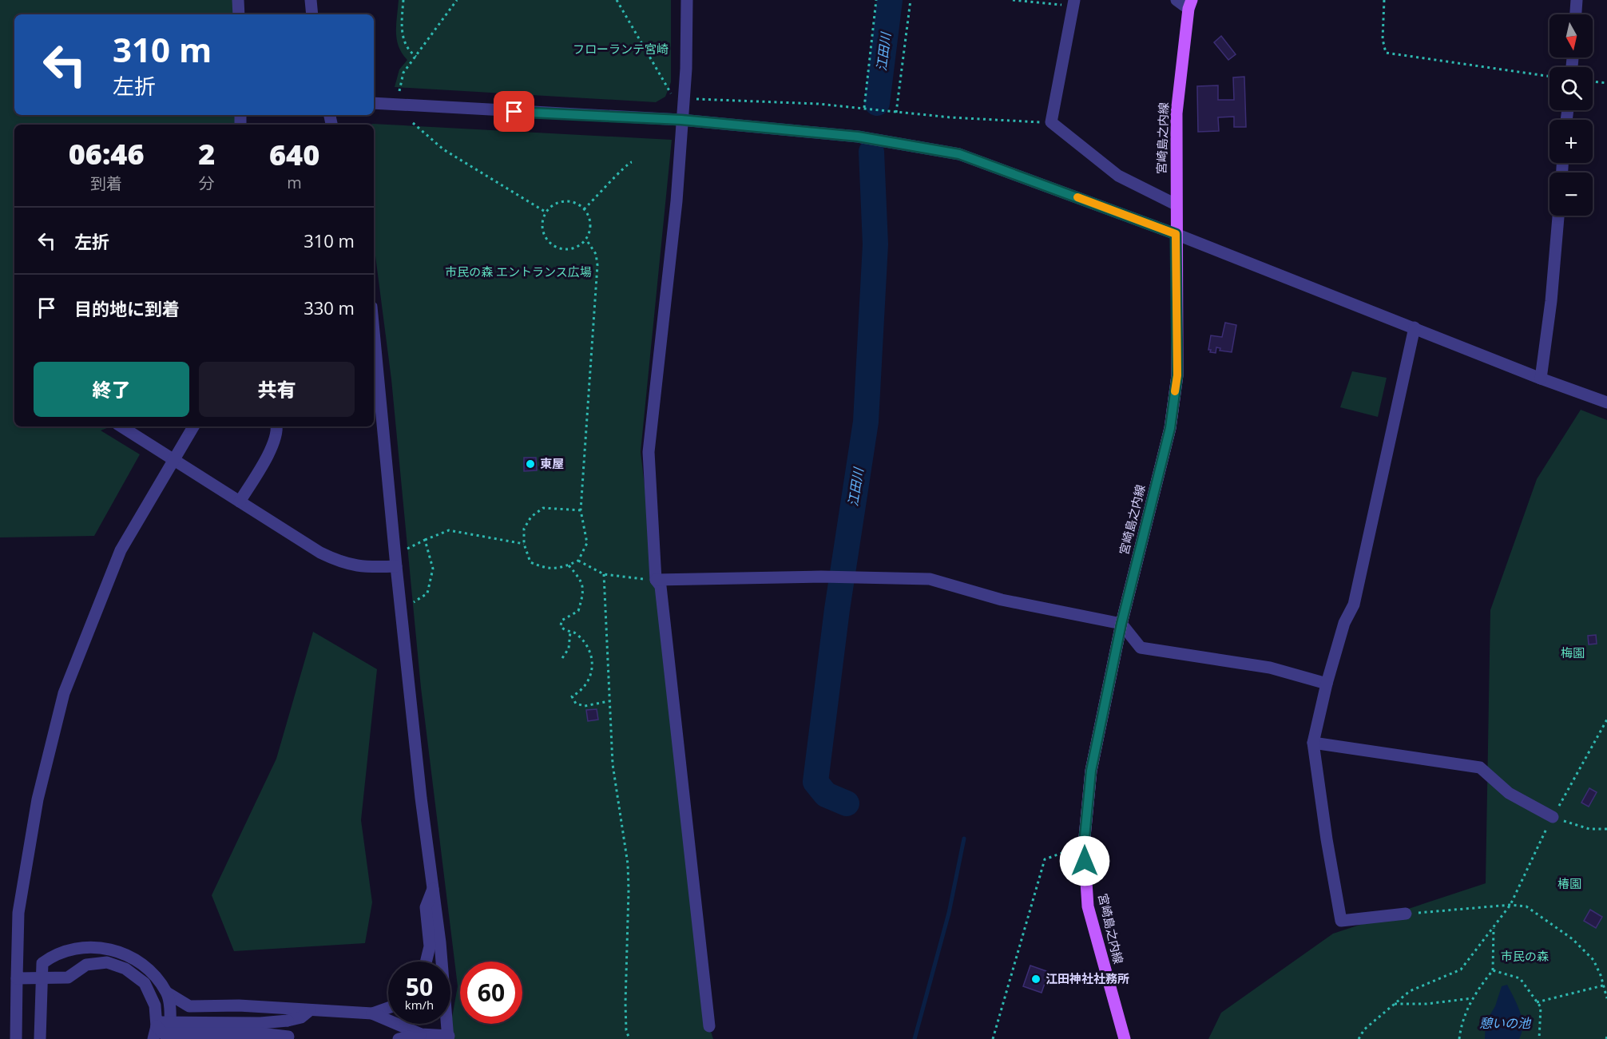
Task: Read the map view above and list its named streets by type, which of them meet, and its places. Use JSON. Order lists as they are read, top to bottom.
{
  "streets": {
    "main road": ["宮崎島之内線"]
  },
  "water": ["江田川", "憩いの池"],
  "parks": [
    "フローランテ宮崎",
    "市民の森 エントランス広場",
    "梅園",
    "椿園",
    "市民の森"
  ],
  "places": ["東屋", "江田神社社務所"],
  "north": "bottom",
  "page": {
    "map_buttons": ["+", "−"],
    "turn": ["310 m", "左折"],
    "eta": [
      "06:46",
      "到着",
      "2",
      "分",
      "640",
      "m"
    ],
    "list": [
      {
        "name": "左折",
        "value": "310 m"
      },
      {
        "name": "目的地に到着",
        "value": "330 m"
      }
    ],
    "buttons": ["終了", "共有"],
    "speed": "50 km/h",
    "limit": "60"
  }
}
